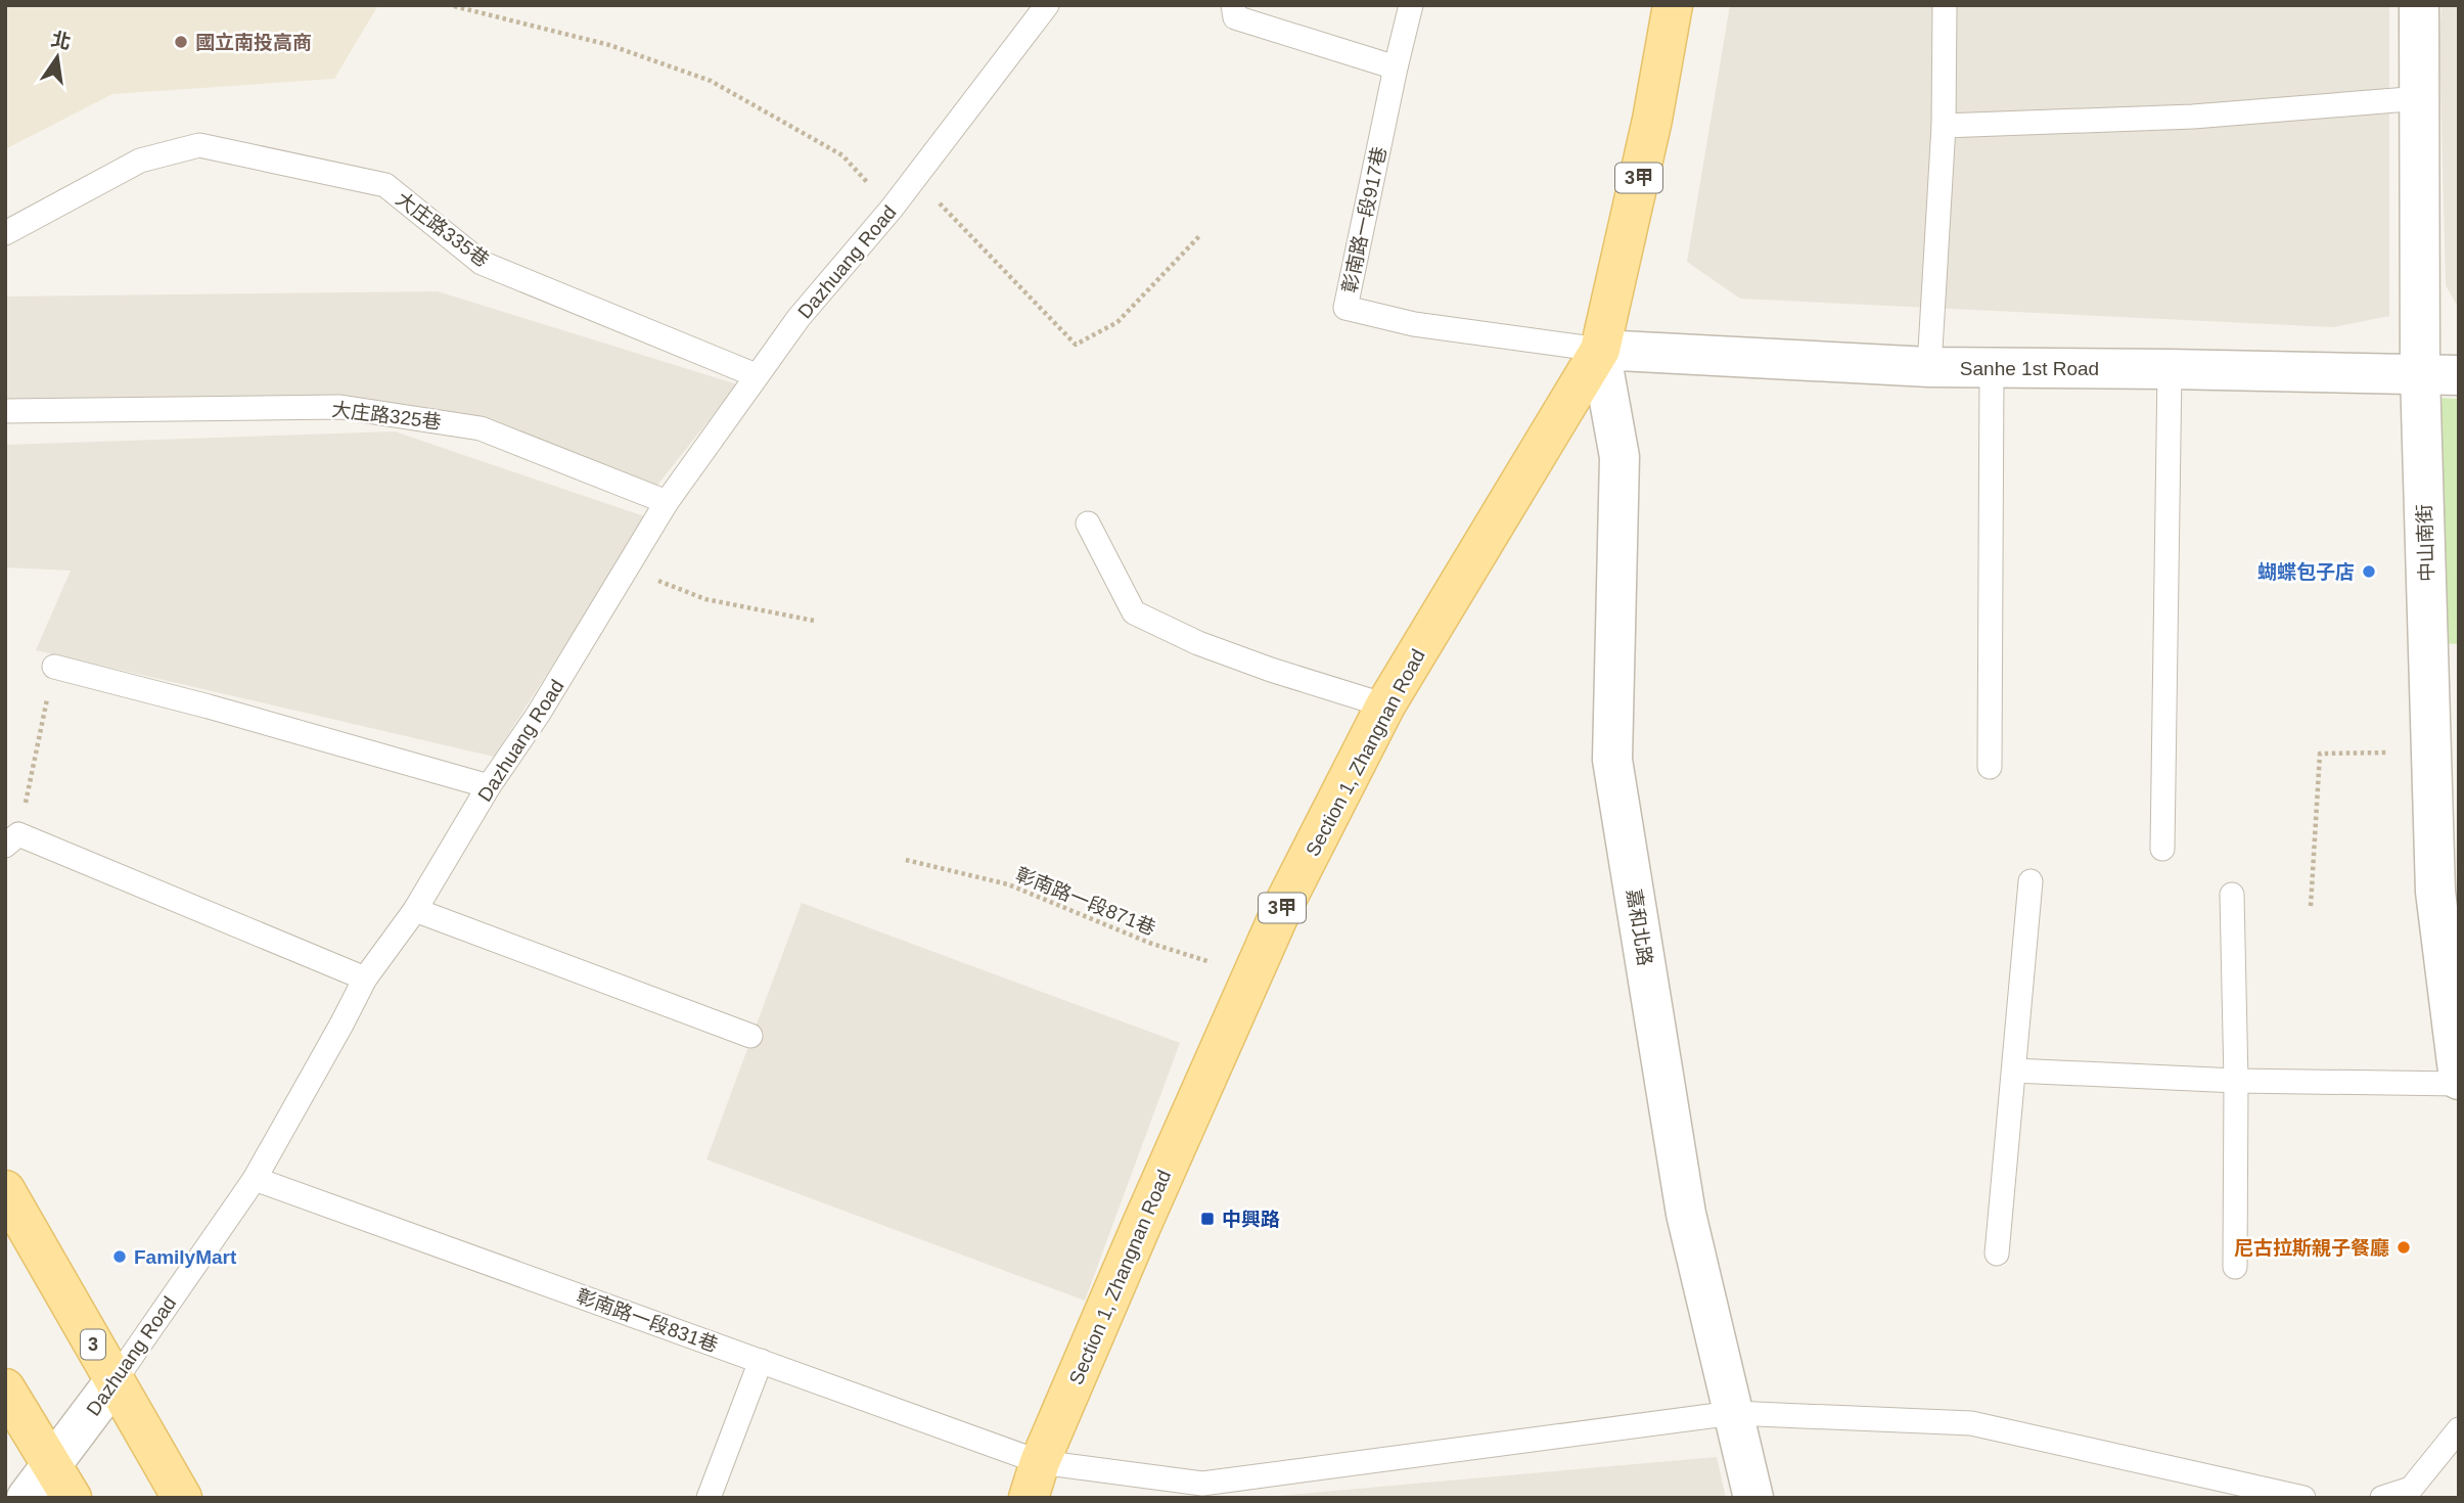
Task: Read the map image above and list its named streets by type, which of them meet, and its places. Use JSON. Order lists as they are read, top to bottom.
{
  "streets": {
    "main road": ["3甲", "Section 1, Zhangnan Road", "3"],
    "street": [
      "Dazhuang Road",
      "Sanhe 1st Road",
      "中山南街",
      "嘉和北路"
    ],
    "lane": [
      "彰南路一段917巷",
      "大庄路335巷",
      "大庄路325巷",
      "彰南路一段831巷"
    ],
    "path": ["彰南路一段871巷"]
  },
  "crossings": [
    ["彰南路一段917巷", "Sanhe 1st Road"],
    ["彰南路一段917巷", "Section 1, Zhangnan Road"],
    ["彰南路一段917巷", "嘉和北路"],
    ["大庄路335巷", "Dazhuang Road"],
    ["Dazhuang Road", "大庄路325巷"],
    ["Dazhuang Road", "彰南路一段831巷"],
    ["Dazhuang Road", "3"],
    ["Sanhe 1st Road", "中山南街"],
    ["Sanhe 1st Road", "Section 1, Zhangnan Road"],
    ["Sanhe 1st Road", "嘉和北路"],
    ["Section 1, Zhangnan Road", "彰南路一段871巷"],
    ["Section 1, Zhangnan Road", "嘉和北路"],
    ["Section 1, Zhangnan Road", "彰南路一段831巷"],
    ["嘉和北路", "彰南路一段831巷"]
  ],
  "places": {
    "other": [
      "國立南投高商",
      "蝴蝶包子店",
      "尼古拉斯親子餐廳",
      "FamilyMart"
    ],
    "transit": ["中興路"]
  },
  "north": "top"
}
